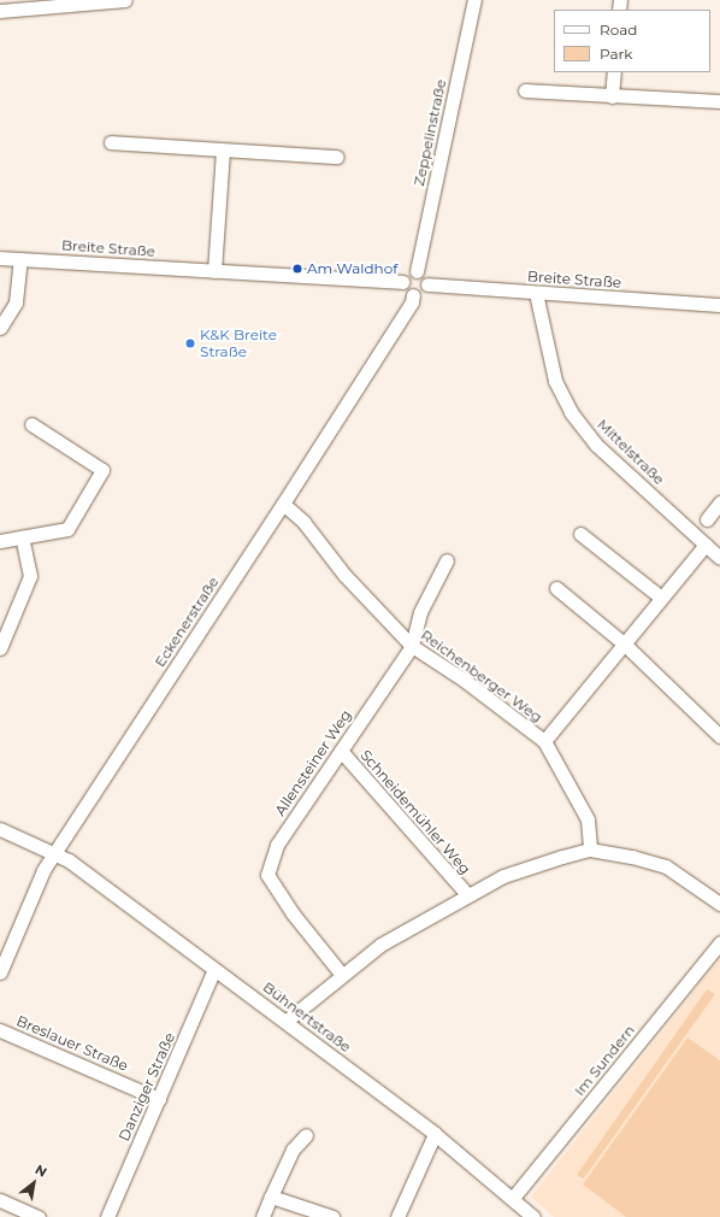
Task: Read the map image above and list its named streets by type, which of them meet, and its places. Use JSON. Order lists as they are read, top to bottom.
{
  "streets": {
    "street": [
      "Zeppelinstraße",
      "Breite Straße",
      "Mittelstraße",
      "Eckenerstraße",
      "Reichenberger Weg",
      "Allensteiner Weg",
      "Schneidemühler Weg",
      "Bühnertstraße",
      "Breslauer Straße",
      "Im Sundern",
      "Danziger Straße"
    ]
  },
  "crossings": [
    ["Zeppelinstraße", "Breite Straße"],
    ["Zeppelinstraße", "Eckenerstraße"],
    ["Breite Straße", "Mittelstraße"],
    ["Breite Straße", "Eckenerstraße"],
    ["Eckenerstraße", "Reichenberger Weg"],
    ["Eckenerstraße", "Bühnertstraße"],
    ["Reichenberger Weg", "Allensteiner Weg"],
    ["Reichenberger Weg", "Schneidemühler Weg"],
    ["Allensteiner Weg", "Schneidemühler Weg"],
    ["Schneidemühler Weg", "Bühnertstraße"],
    ["Bühnertstraße", "Im Sundern"],
    ["Bühnertstraße", "Danziger Straße"],
    ["Breslauer Straße", "Danziger Straße"]
  ],
  "places": ["Am Waldhof", "K&K Breite Straße"],
  "legend": ["Road", "Park"],
  "north": "top right"
}
